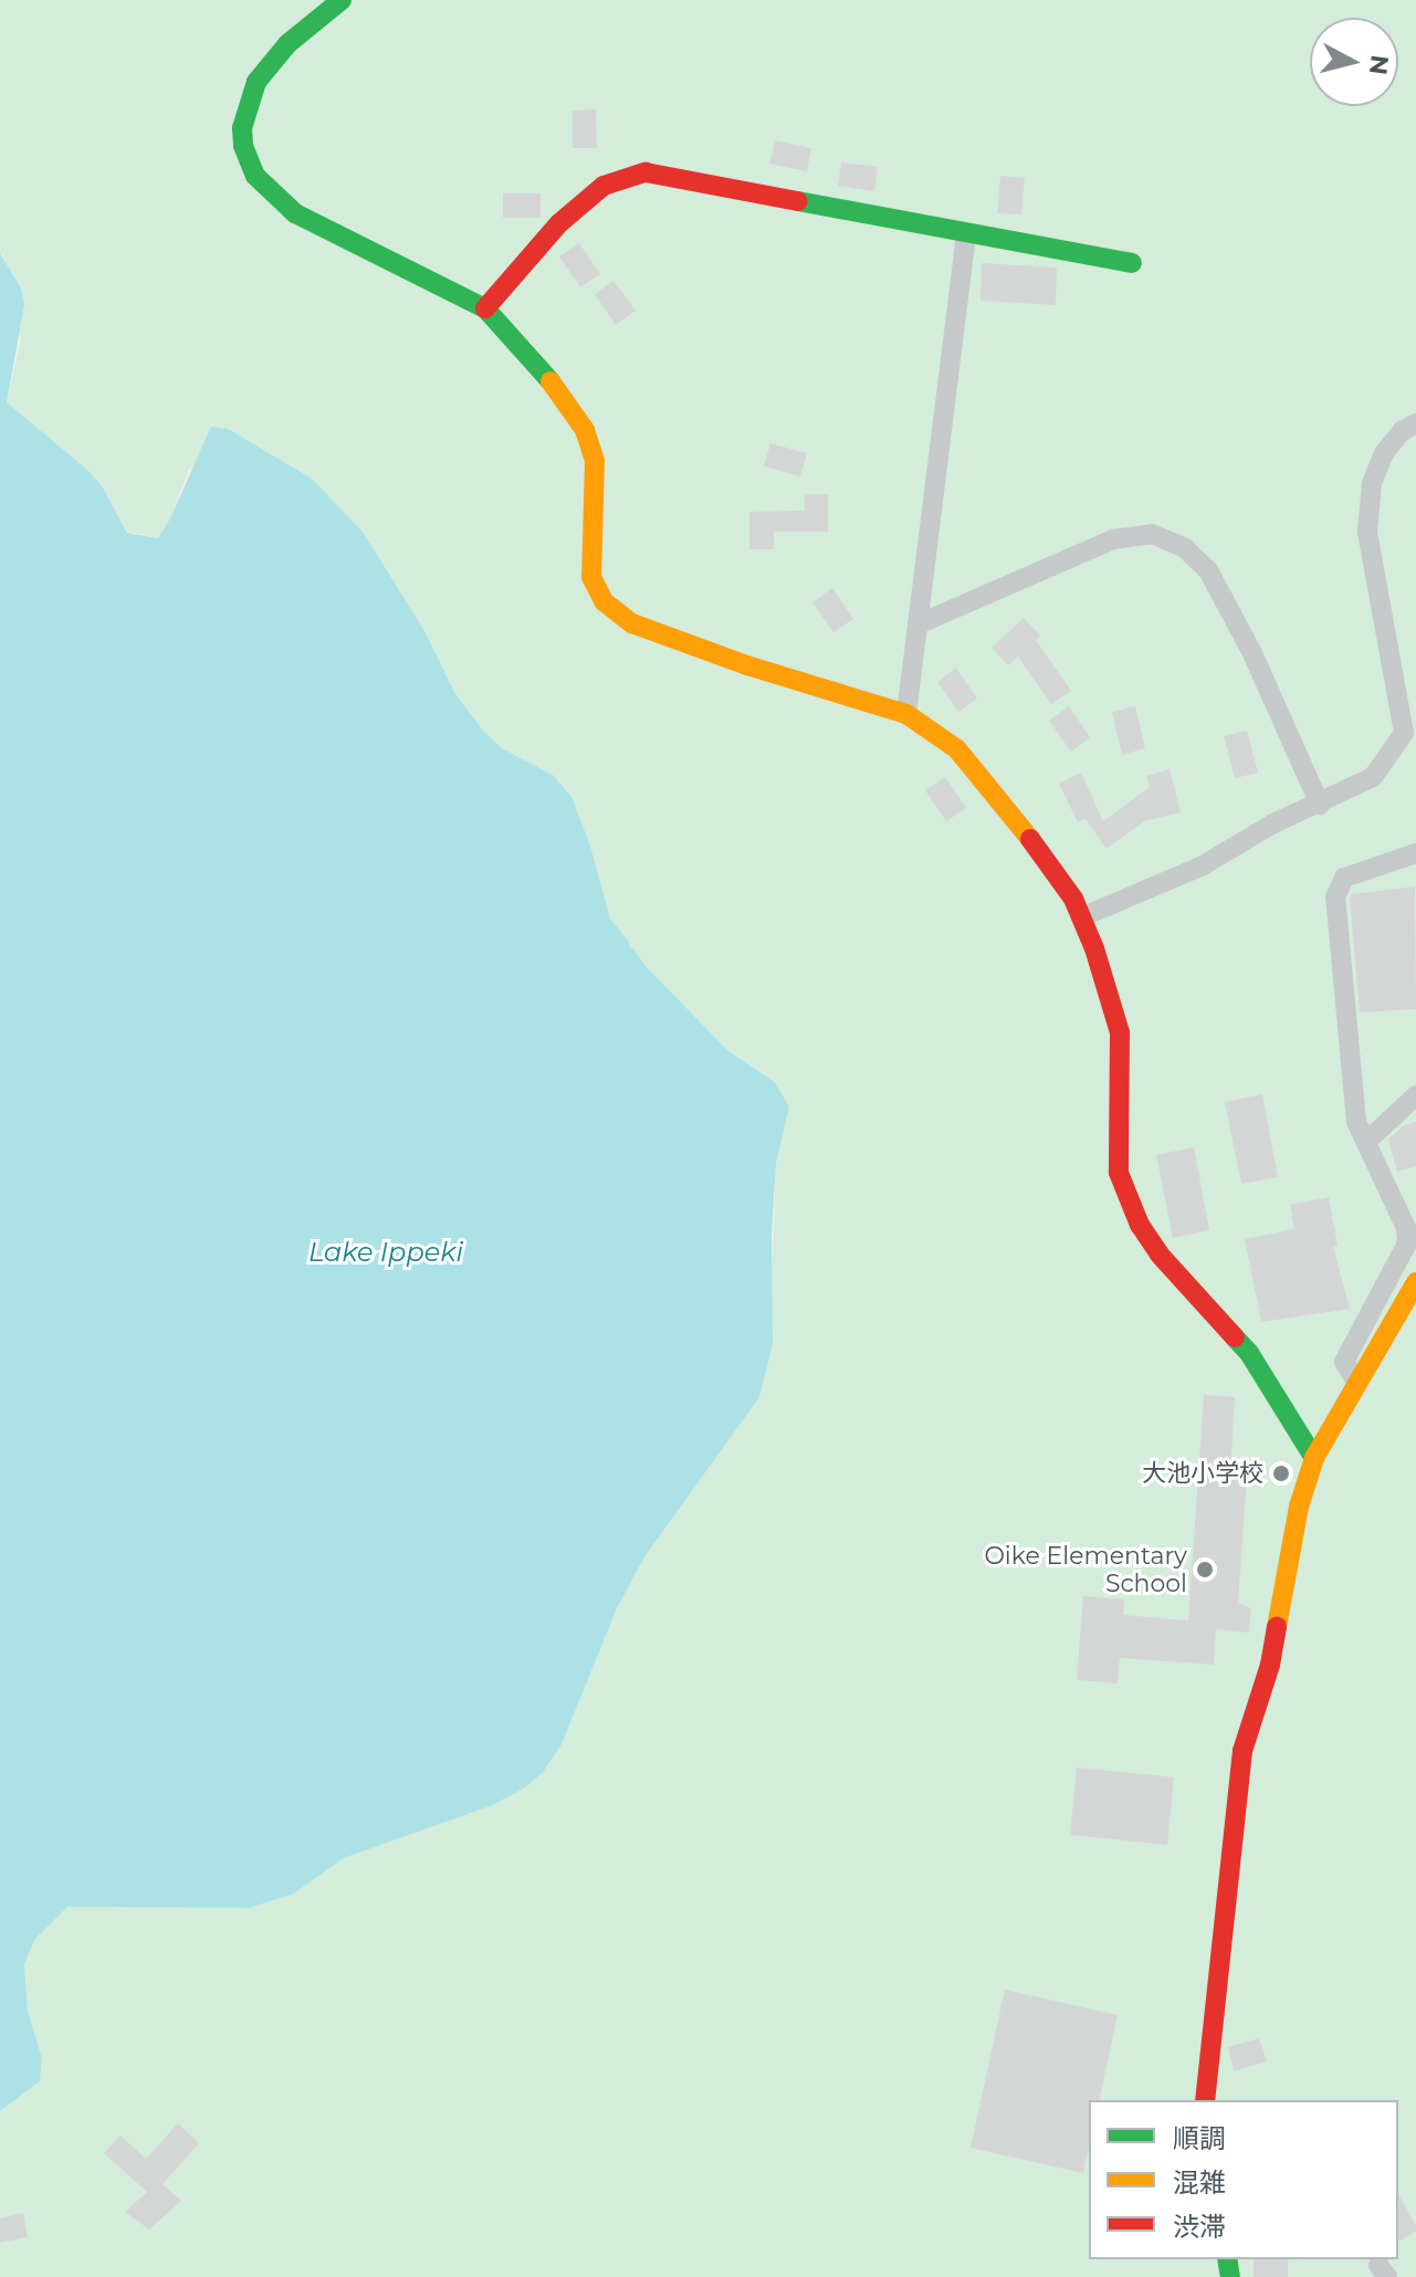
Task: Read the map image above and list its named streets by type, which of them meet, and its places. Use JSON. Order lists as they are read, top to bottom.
{
  "water": ["Lake Ippeki"],
  "places": ["大池小学校", "Oike Elementary School"],
  "legend": ["順調", "混雑", "渋滞"],
  "north": "right"
}
